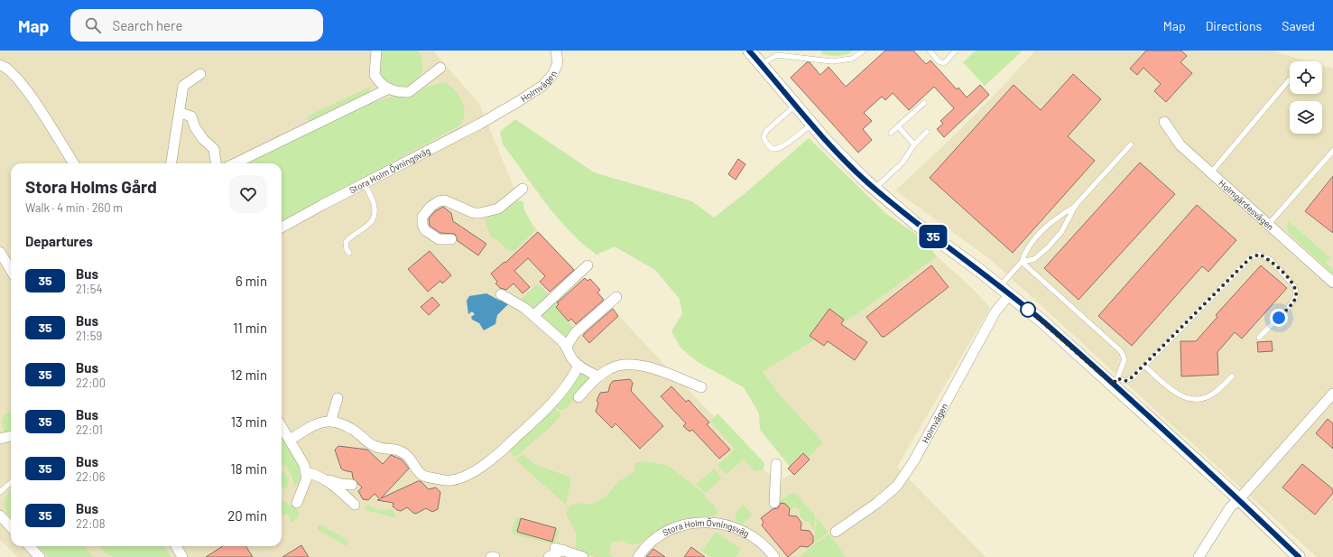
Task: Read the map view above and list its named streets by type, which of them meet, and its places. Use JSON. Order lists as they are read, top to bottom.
{
  "streets": {
    "street": ["Holmvägen", "Stora Holm Övningsväg", "Holmgärdesvägen"]
  },
  "crossings": [
    ["Holmvägen", "Stora Holm Övningsväg"]
  ],
  "lines": ["bus line 35"],
  "page": {
    "header": "Map",
    "search": "Search here",
    "nav": ["Map", "Directions", "Saved"],
    "on_map": "35",
    "heading": [
      ["Stora Holms Gård", "Walk · 4 min · 260 m"],
      "Departures"
    ],
    "list": [
      {
        "mark": "35",
        "name": "Bus",
        "note": "21:54",
        "value": "6 min"
      },
      {
        "mark": "35",
        "name": "Bus",
        "note": "21:59",
        "value": "11 min"
      },
      {
        "mark": "35",
        "name": "Bus",
        "note": "22:00",
        "value": "12 min"
      },
      {
        "mark": "35",
        "name": "Bus",
        "note": "22:01",
        "value": "13 min"
      },
      {
        "mark": "35",
        "name": "Bus",
        "note": "22:06",
        "value": "18 min"
      },
      {
        "mark": "35",
        "name": "Bus",
        "note": "22:08",
        "value": "20 min"
      }
    ]
  }
}
